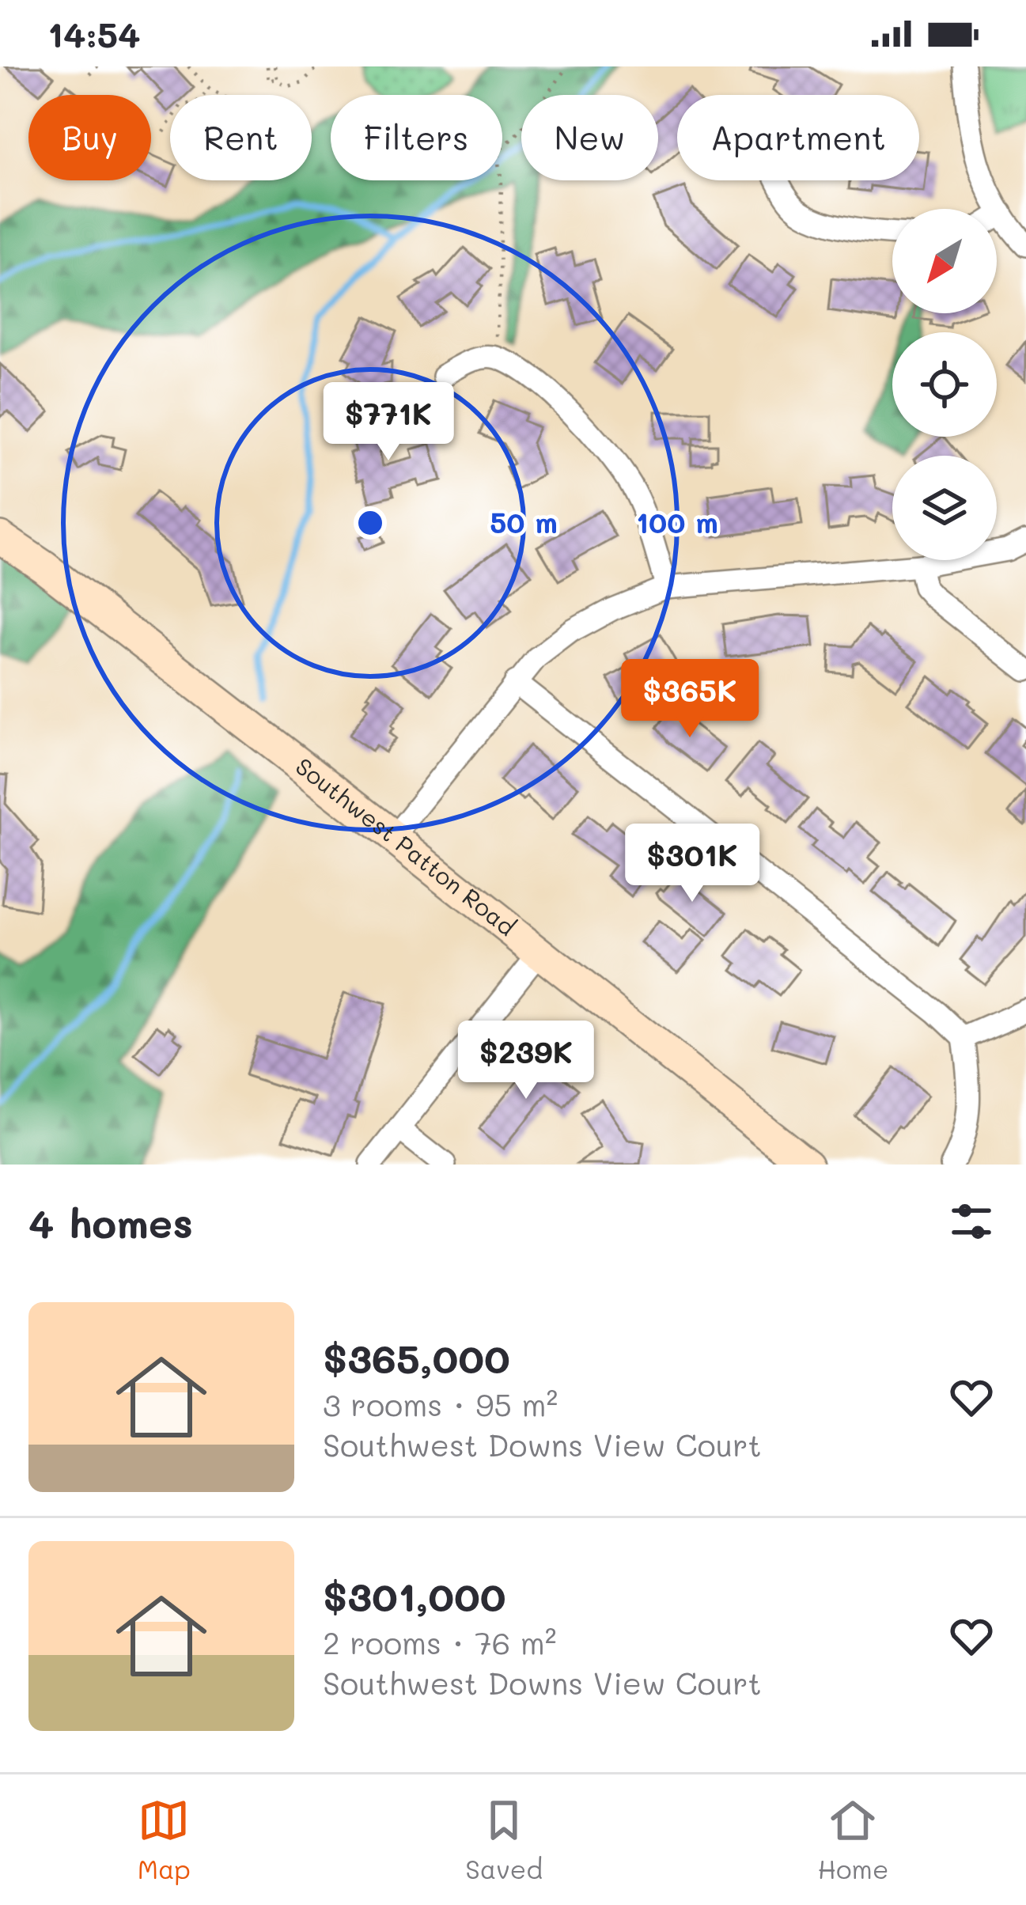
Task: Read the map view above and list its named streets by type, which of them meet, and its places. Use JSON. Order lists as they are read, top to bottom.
{
  "streets": {
    "street": ["Southwest Patton Road"]
  },
  "north": "bottom left",
  "page": {
    "status": "14:54",
    "chip": [
      "Buy",
      "Rent",
      "Filters",
      "New",
      "Apartment"
    ],
    "price": [
      "$771K",
      "$365K",
      "$301K",
      "$239K"
    ],
    "heading": "4 homes",
    "list": [
      {
        "name": "$365,000",
        "note": "3 rooms · 95 m² · Southwest Downs View Court"
      },
      {
        "name": "$301,000",
        "note": "2 rooms · 76 m² · Southwest Downs View Court"
      }
    ],
    "tabs": ["Map", "Saved", "Home"]
  },
  "rings": ["50 m", "100 m"]
}
